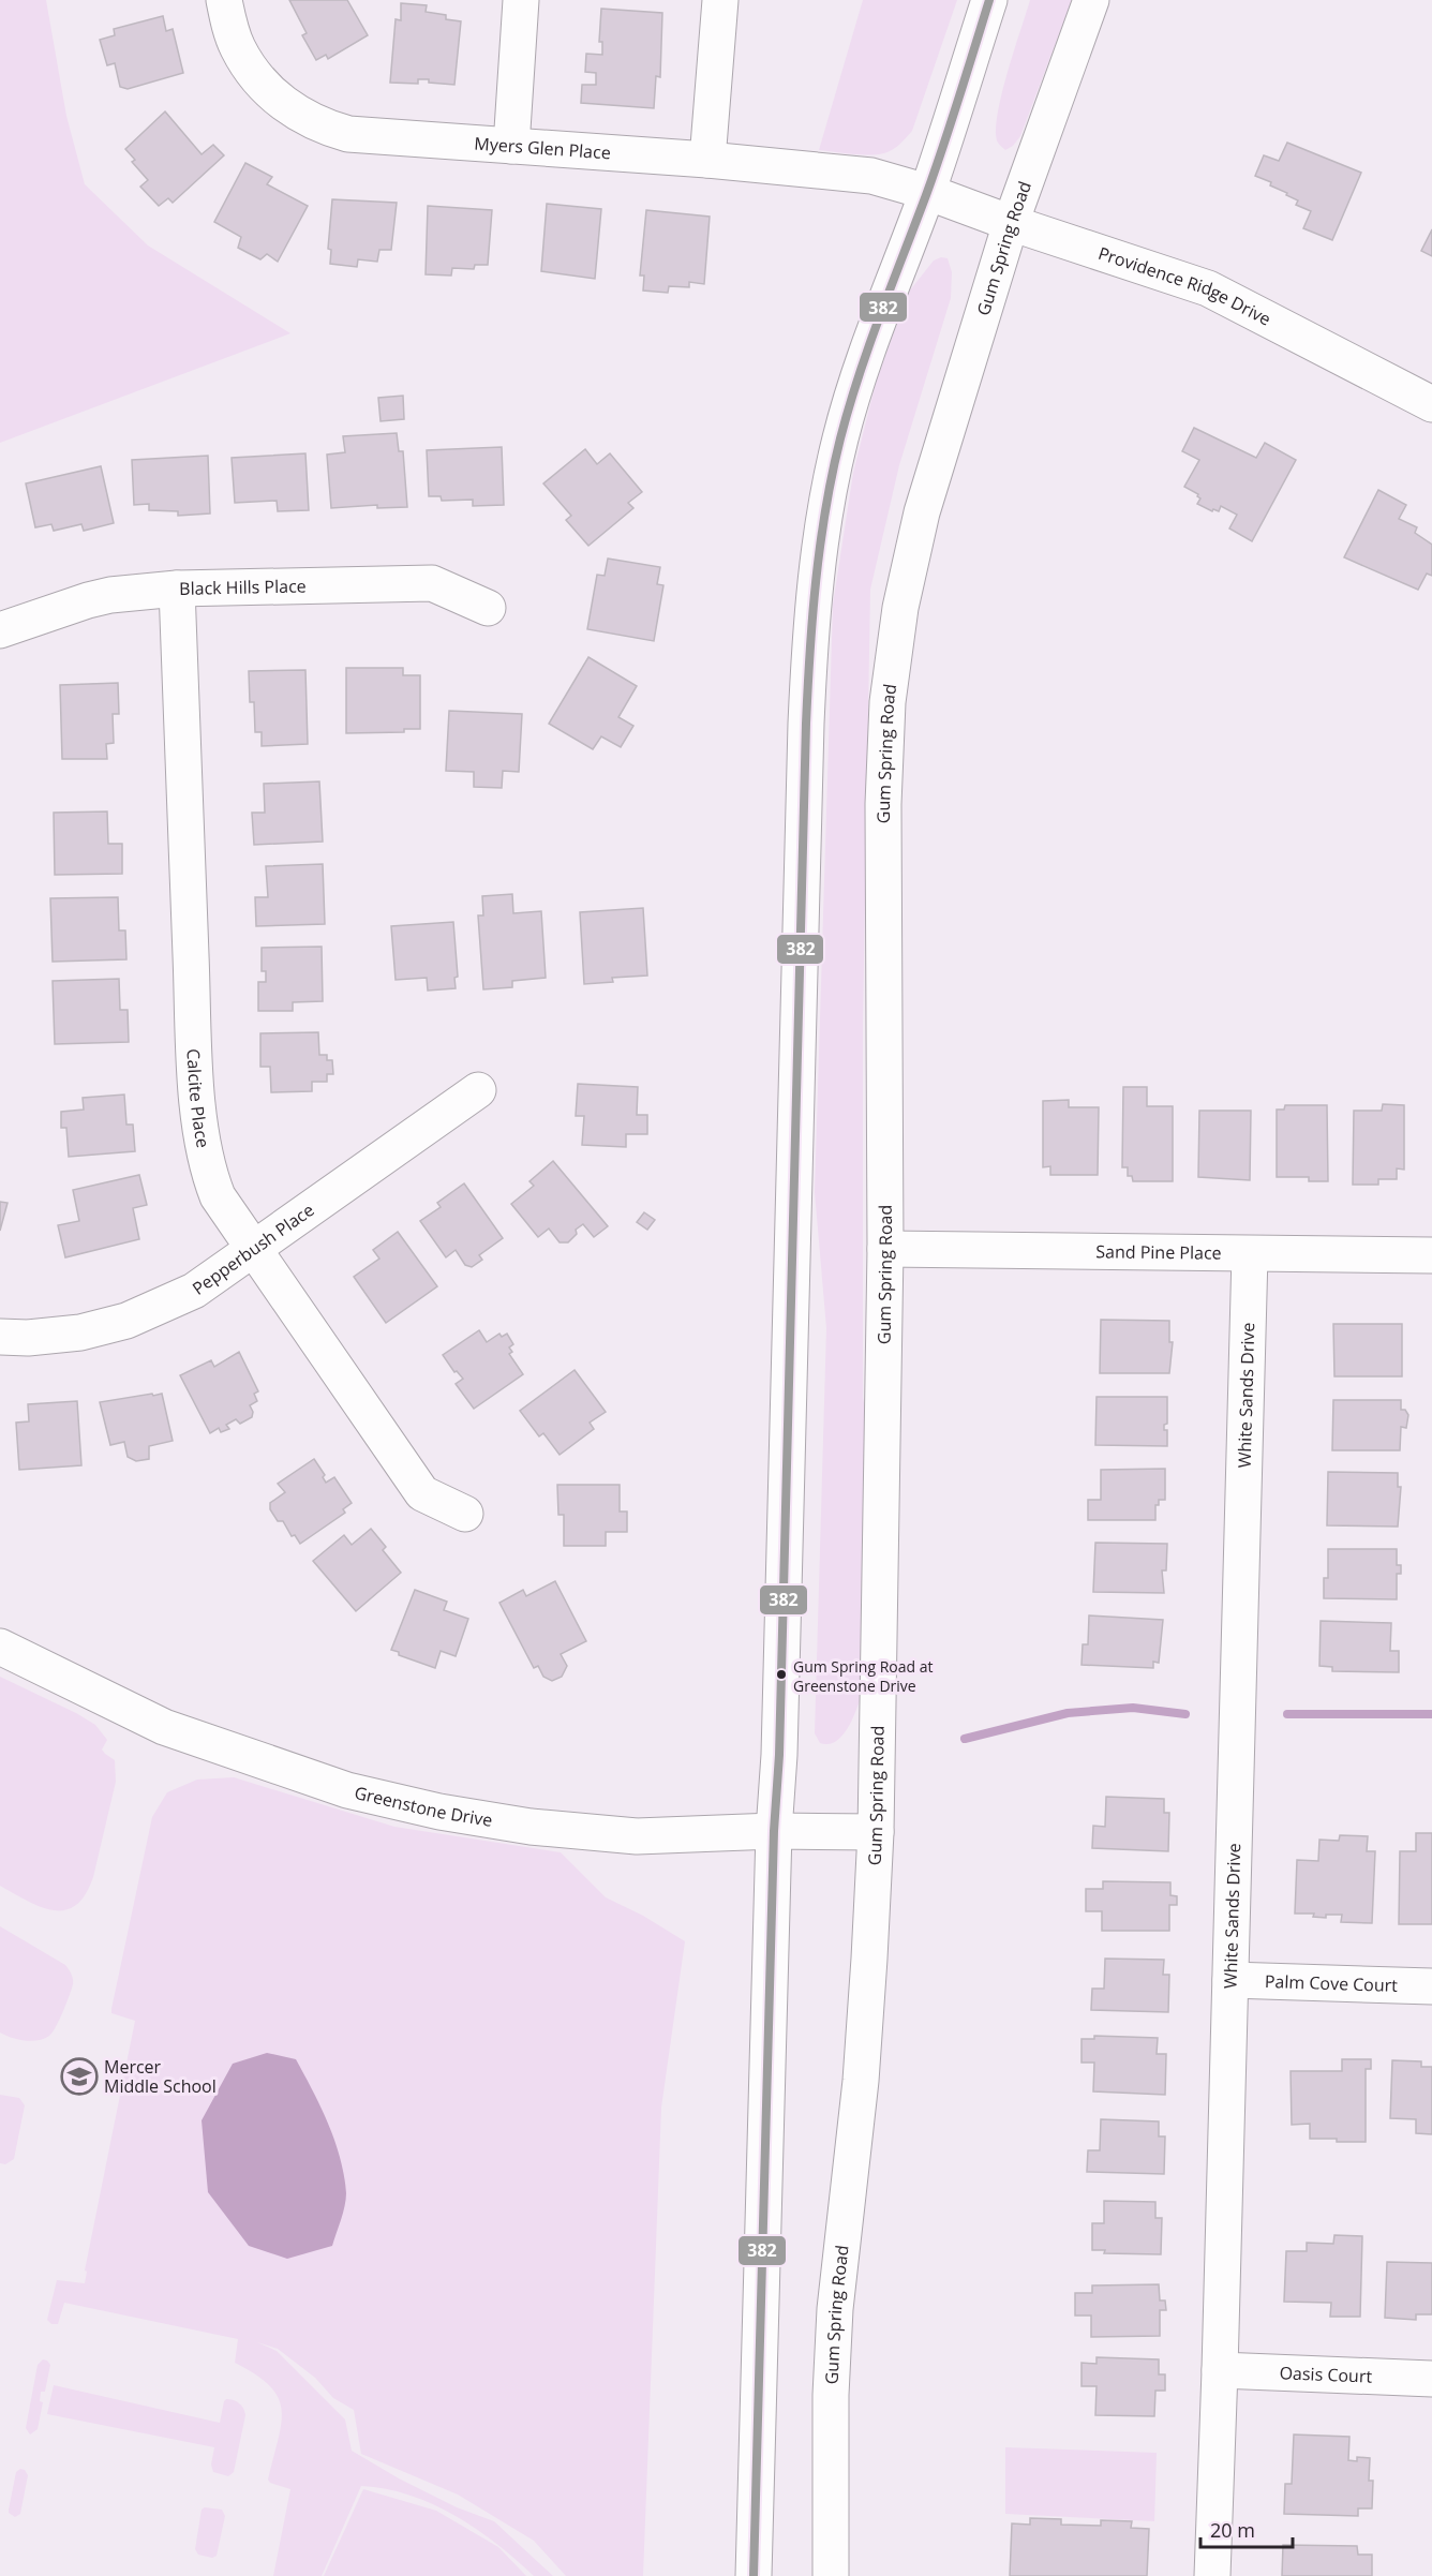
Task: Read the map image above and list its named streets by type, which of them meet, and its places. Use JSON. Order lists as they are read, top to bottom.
{
  "streets": {
    "street": [
      "Myers Glen Place",
      "Gum Spring Road",
      "Providence Ridge Drive",
      "Black Hills Place",
      "Calcite Place",
      "Pepperbush Place",
      "Sand Pine Place",
      "White Sands Drive",
      "Greenstone Drive",
      "Palm Cove Court",
      "Oasis Court"
    ]
  },
  "crossings": [
    ["Myers Glen Place", "Providence Ridge Drive"],
    ["Gum Spring Road", "Providence Ridge Drive"],
    ["Gum Spring Road", "Sand Pine Place"],
    ["Gum Spring Road", "Greenstone Drive"],
    ["Black Hills Place", "Calcite Place"],
    ["Calcite Place", "Pepperbush Place"],
    ["Sand Pine Place", "White Sands Drive"],
    ["White Sands Drive", "Palm Cove Court"],
    ["White Sands Drive", "Oasis Court"]
  ],
  "places": {
    "other": ["Gum Spring Road at Greenstone Drive"],
    "school or university": ["Mercer Middle School"]
  },
  "lines": ["transit line 382"],
  "scale_bar": "20 m"
}
